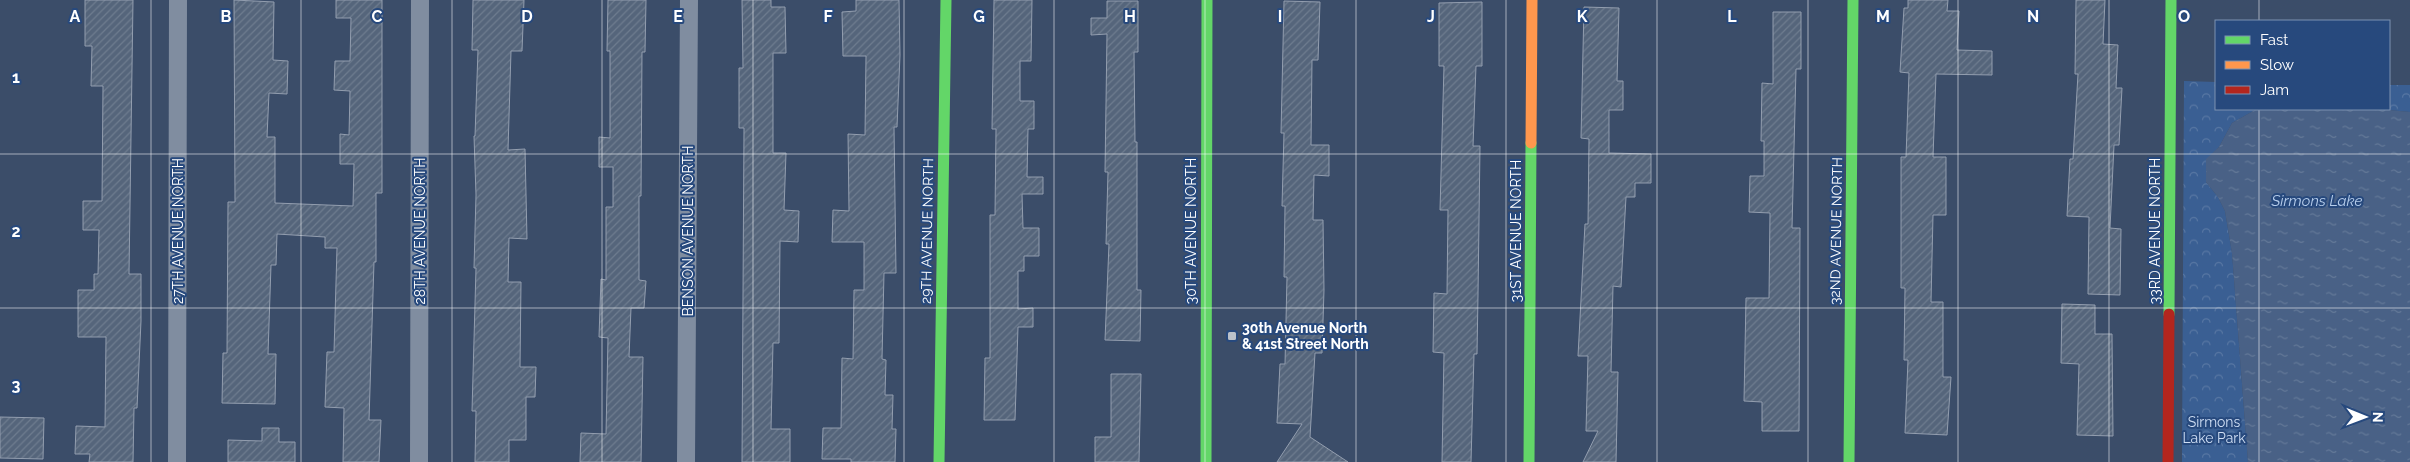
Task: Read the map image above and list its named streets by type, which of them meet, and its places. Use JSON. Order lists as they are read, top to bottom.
{
  "streets": {
    "street": [
      "27TH AVENUE NORTH",
      "28TH AVENUE NORTH",
      "BENSON AVENUE NORTH",
      "29TH AVENUE NORTH",
      "30TH AVENUE NORTH",
      "31ST AVENUE NORTH",
      "32ND AVENUE NORTH",
      "33RD AVENUE NORTH"
    ]
  },
  "water": ["Sirmons Lake"],
  "parks": ["Sirmons Lake Park"],
  "places": {
    "transit": ["30th Avenue North & 41st Street North"]
  },
  "legend": ["Fast", "Slow", "Jam"],
  "north": "right",
  "grid": {
    "columns": [
      "A",
      "B",
      "C",
      "D",
      "E",
      "F",
      "G",
      "H",
      "I",
      "J",
      "K",
      "L",
      "M",
      "N",
      "O"
    ],
    "rows": ["1", "2", "3"]
  }
}
